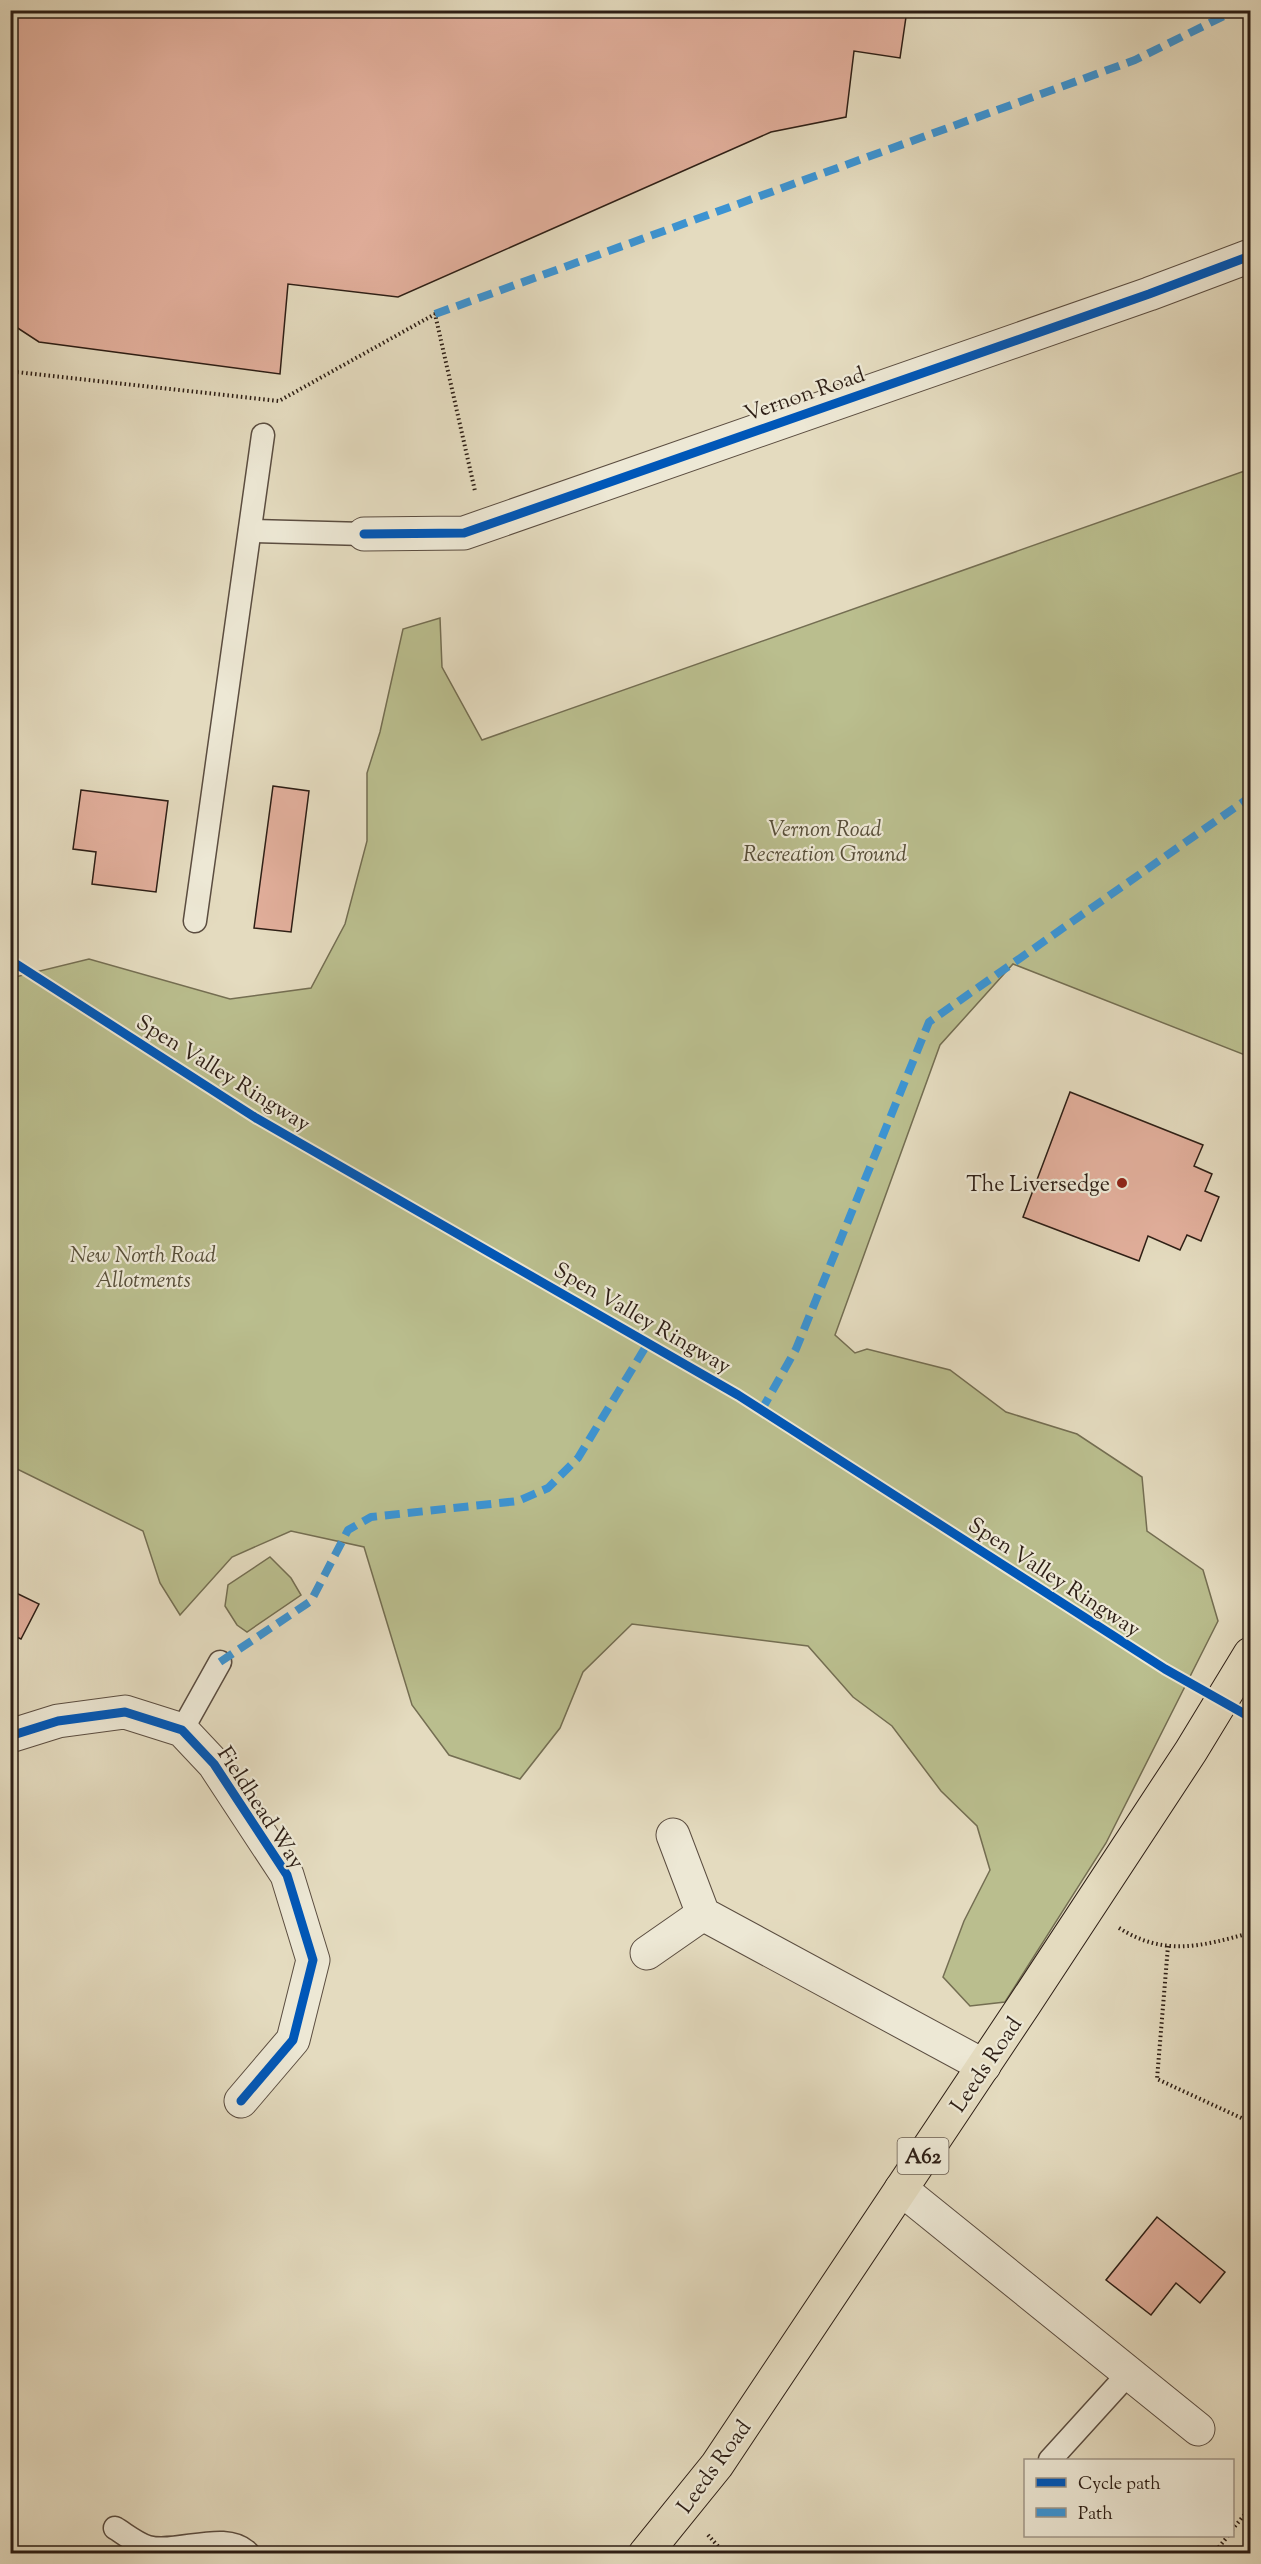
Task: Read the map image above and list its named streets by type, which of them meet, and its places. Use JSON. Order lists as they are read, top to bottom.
{
  "streets": {
    "main road": ["Leeds Road", "A62"],
    "street": ["Vernon Road", "Fieldhead Way"],
    "cycle path": ["Spen Valley Ringway"]
  },
  "parks": ["Vernon Road Recreation Ground", "New North Road Allotments"],
  "places": ["The Liversedge"],
  "legend": ["Cycle path", "Path"]
}
